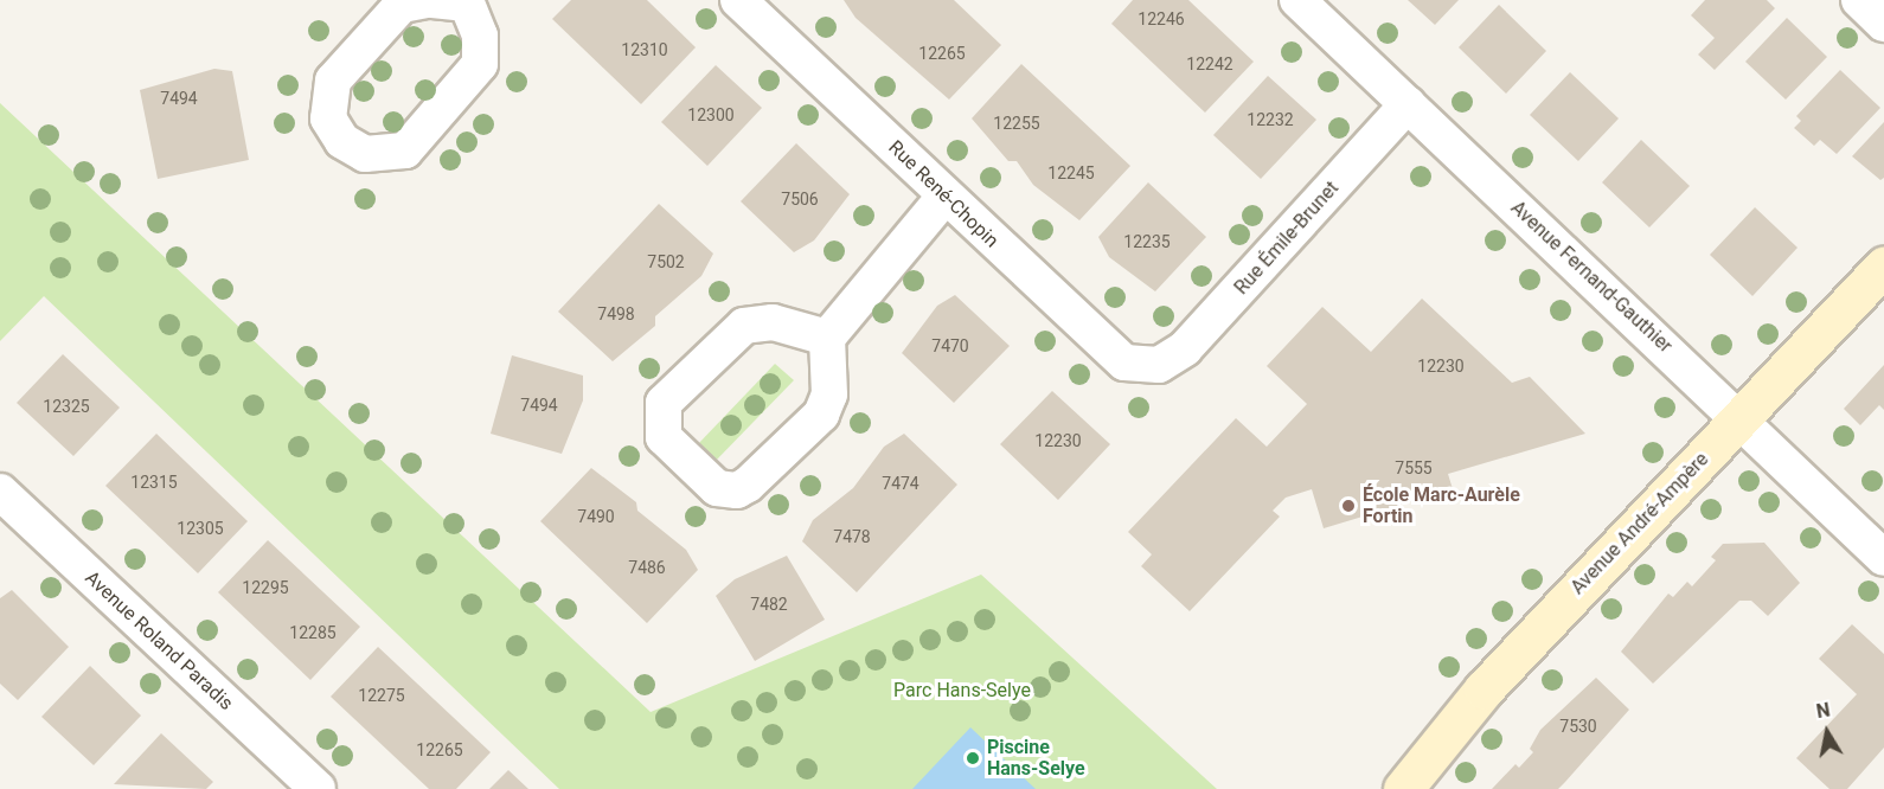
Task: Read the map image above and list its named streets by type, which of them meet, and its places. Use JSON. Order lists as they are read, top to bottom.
{
  "streets": {
    "street": [
      "Rue René-Chopin",
      "Rue Émile-Brunet",
      "Avenue Fernand-Gauthier",
      "Avenue André-Ampère",
      "Avenue Roland Paradis"
    ]
  },
  "crossings": [
    ["Rue René-Chopin", "Rue Émile-Brunet"],
    ["Rue Émile-Brunet", "Avenue Fernand-Gauthier"],
    ["Avenue Fernand-Gauthier", "Avenue André-Ampère"]
  ],
  "parks": ["Parc Hans-Selye"],
  "places": ["École Marc-Aurèle Fortin", "Piscine Hans-Selye"],
  "house_numbers": [
    "12246",
    "12310",
    "12265",
    "12242",
    "7494",
    "12300",
    "12232",
    "12255",
    "12245",
    "7506",
    "12235",
    "7502",
    "7498",
    "7470",
    "12230",
    "7494",
    "12325",
    "12230",
    "7555",
    "12315",
    "7474",
    "7490",
    "12305",
    "7478",
    "7486",
    "12295",
    "7482",
    "12285",
    "12275",
    "7530",
    "12265"
  ],
  "north": "top"
}
